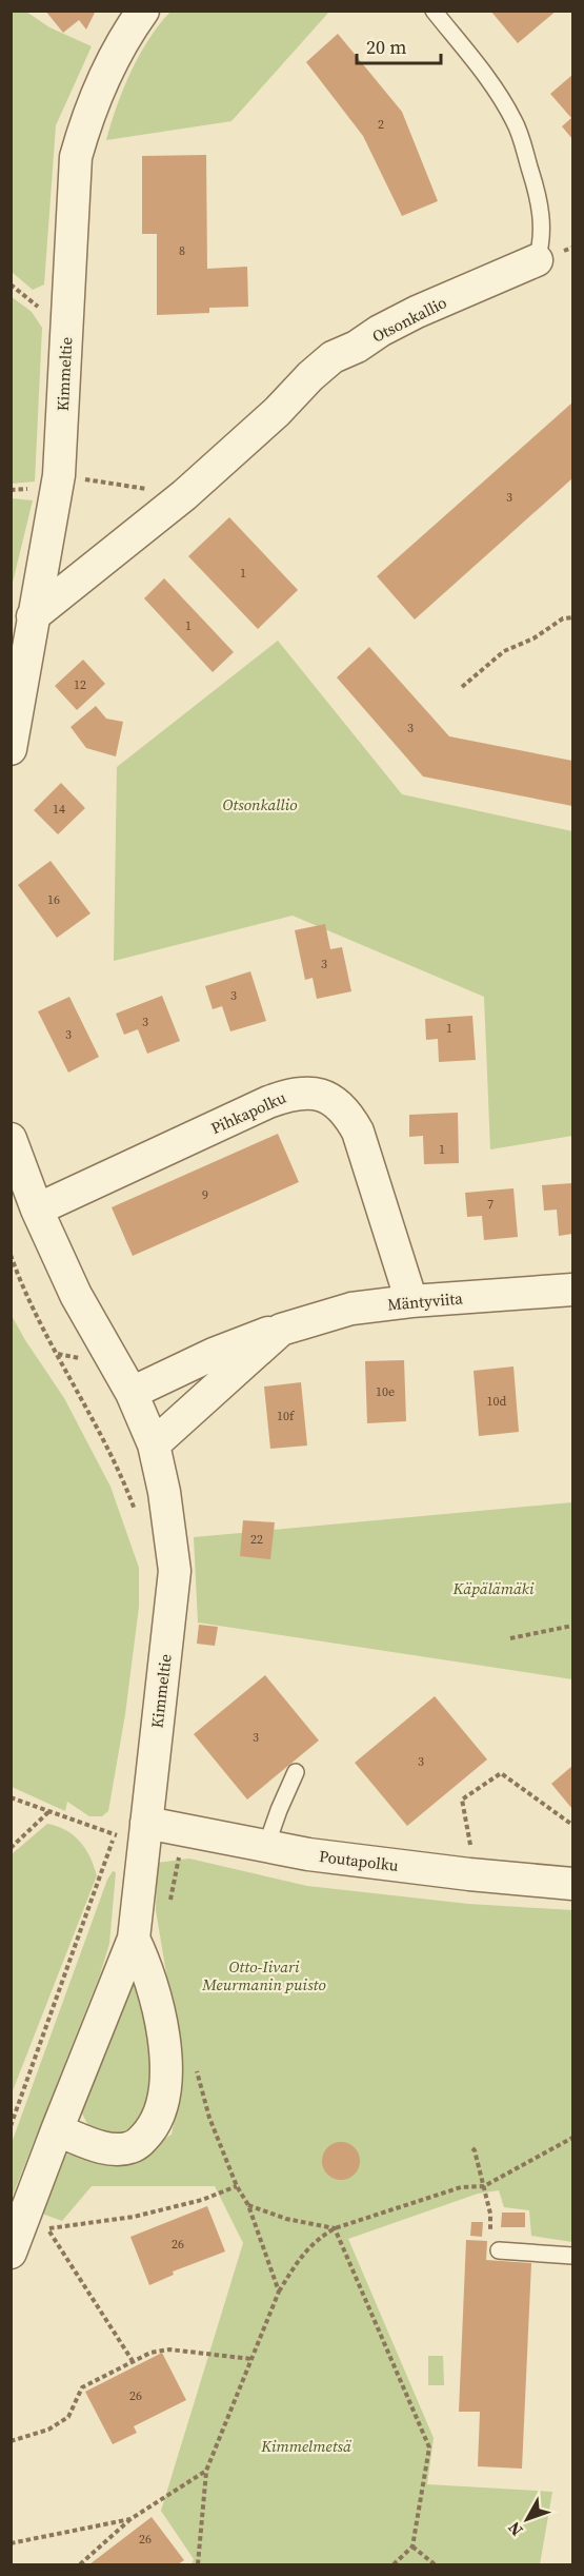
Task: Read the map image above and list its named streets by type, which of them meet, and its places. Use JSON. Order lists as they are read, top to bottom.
{
  "streets": {
    "street": [
      "Otsonkallio",
      "Kimmeltie",
      "Pihkapolku",
      "Mäntyviita",
      "Poutapolku"
    ]
  },
  "crossings": [
    ["Otsonkallio", "Kimmeltie"],
    ["Kimmeltie", "Pihkapolku"],
    ["Kimmeltie", "Mäntyviita"],
    ["Kimmeltie", "Poutapolku"],
    ["Pihkapolku", "Mäntyviita"]
  ],
  "parks": [
    "Otsonkallio",
    "Käpälämäki",
    "Otto-Iivari Meurmanin puisto",
    "Kimmelmetsä"
  ],
  "house_numbers": [
    "2",
    "8",
    "3",
    "1",
    "1",
    "12",
    "3",
    "14",
    "16",
    "3",
    "3",
    "3",
    "1",
    "3",
    "1",
    "9",
    "7",
    "10e",
    "10d",
    "10f",
    "22",
    "3",
    "3",
    "26",
    "26",
    "26"
  ],
  "scale_bar": "20 m",
  "north": "bottom left"
}
